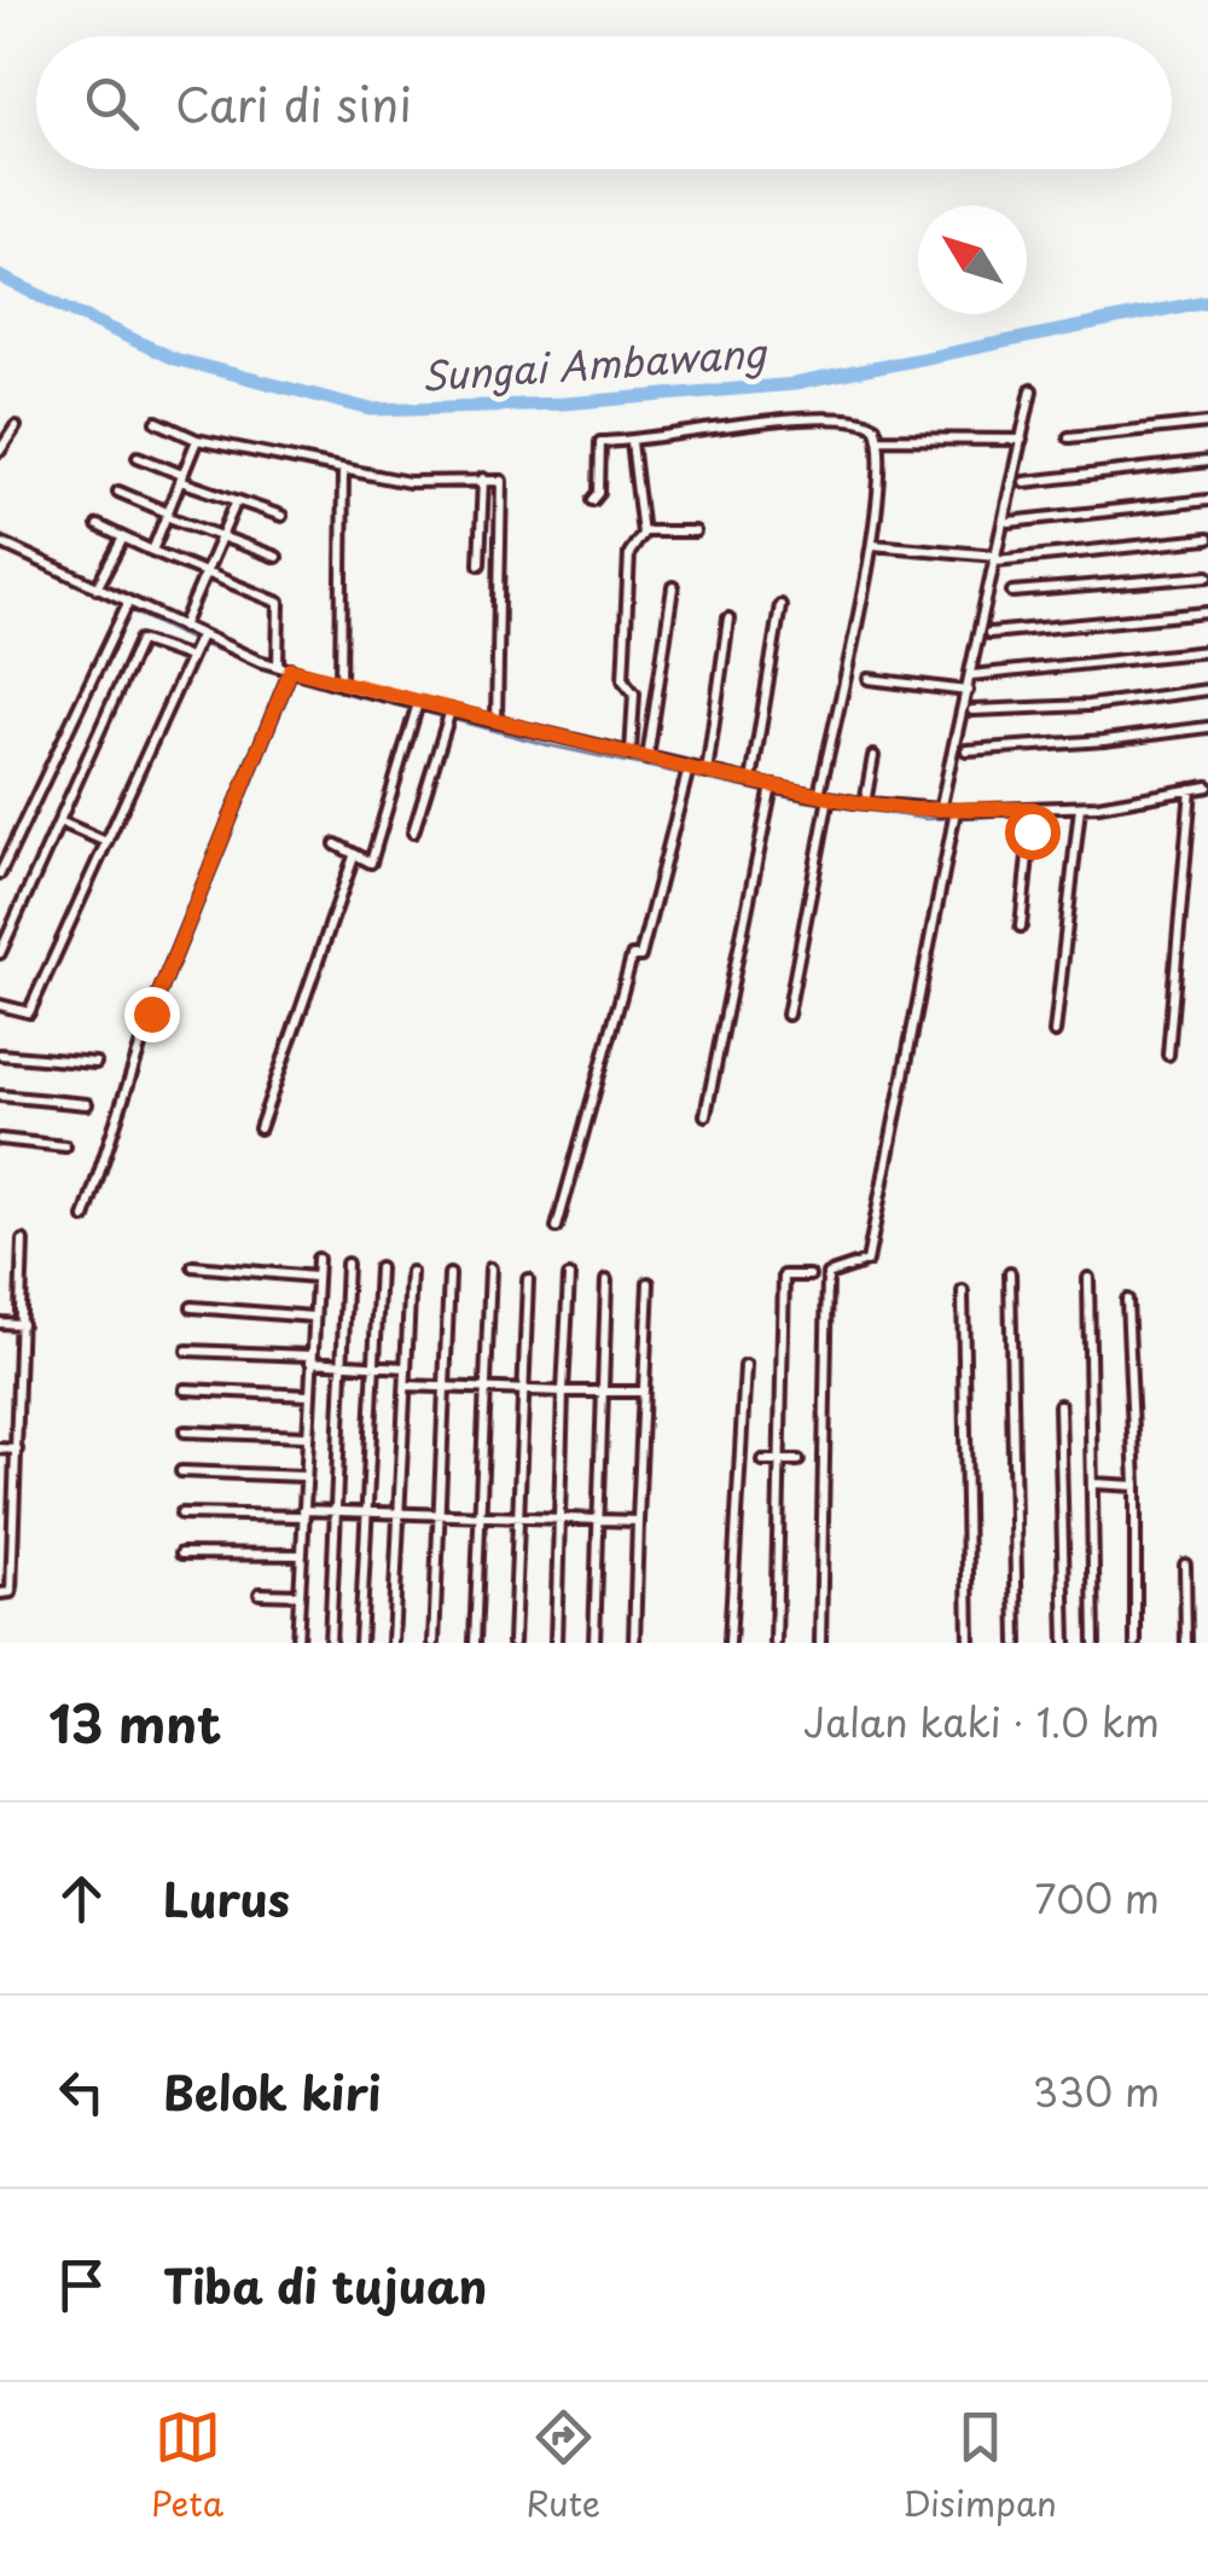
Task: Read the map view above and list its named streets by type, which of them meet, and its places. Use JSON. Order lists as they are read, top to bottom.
{
  "water": ["Sungai Ambawang"],
  "north": "top left",
  "page": {
    "search": "Cari di sini",
    "heading": ["13 mnt", "Jalan kaki · 1.0 km"],
    "list": [
      ["Lurus", "700 m"],
      ["Belok kiri", "330 m"],
      "Tiba di tujuan"
    ],
    "nav": ["Peta", "Rute", "Disimpan"]
  }
}
